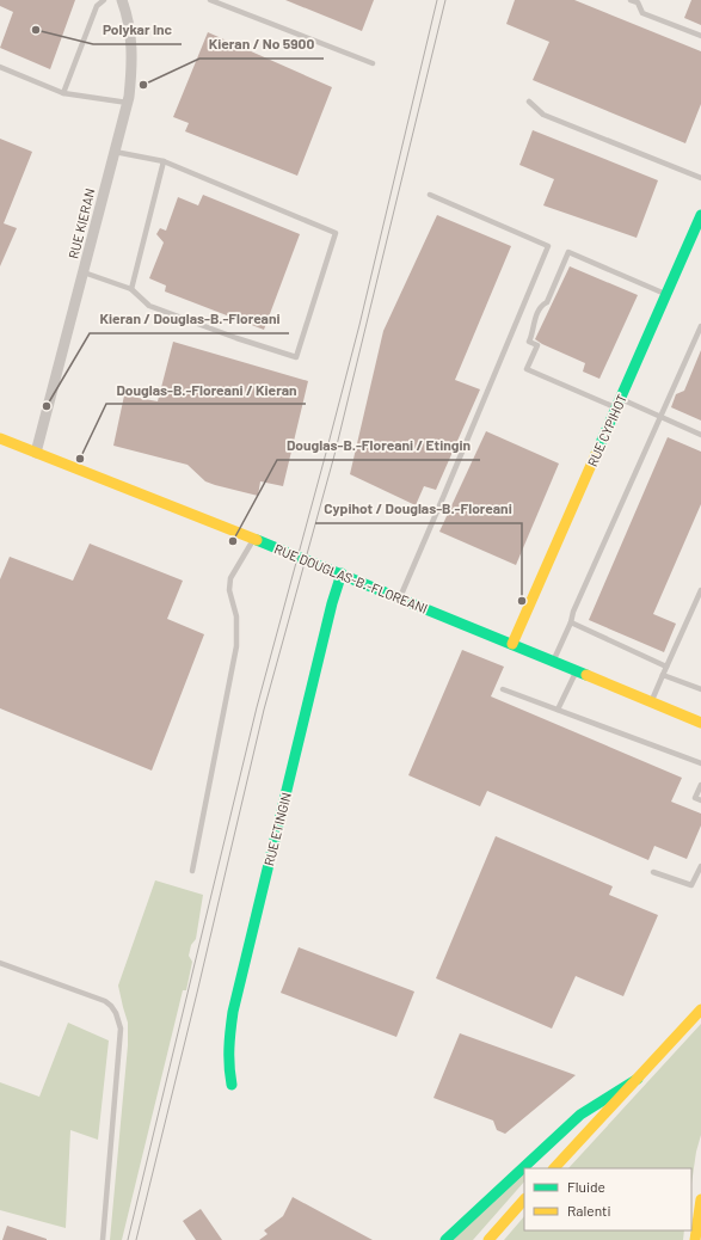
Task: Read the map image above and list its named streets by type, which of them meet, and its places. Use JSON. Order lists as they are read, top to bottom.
{
  "streets": {
    "street": [
      "RUE KIERAN",
      "RUE CYPIHOT",
      "RUE DOUGLAS-B.-FLOREANI",
      "RUE ETINGIN"
    ]
  },
  "crossings": [
    ["RUE KIERAN", "RUE DOUGLAS-B.-FLOREANI"],
    ["RUE CYPIHOT", "RUE DOUGLAS-B.-FLOREANI"],
    ["RUE DOUGLAS-B.-FLOREANI", "RUE ETINGIN"]
  ],
  "places": [
    "Polykar Inc",
    "Kieran / No 5900",
    "Kieran / Douglas-B.-Floreani",
    "Douglas-B.-Floreani / Kieran",
    "Douglas-B.-Floreani / Etingin",
    "Cypihot / Douglas-B.-Floreani"
  ],
  "legend": ["Fluide", "Ralenti"]
}
